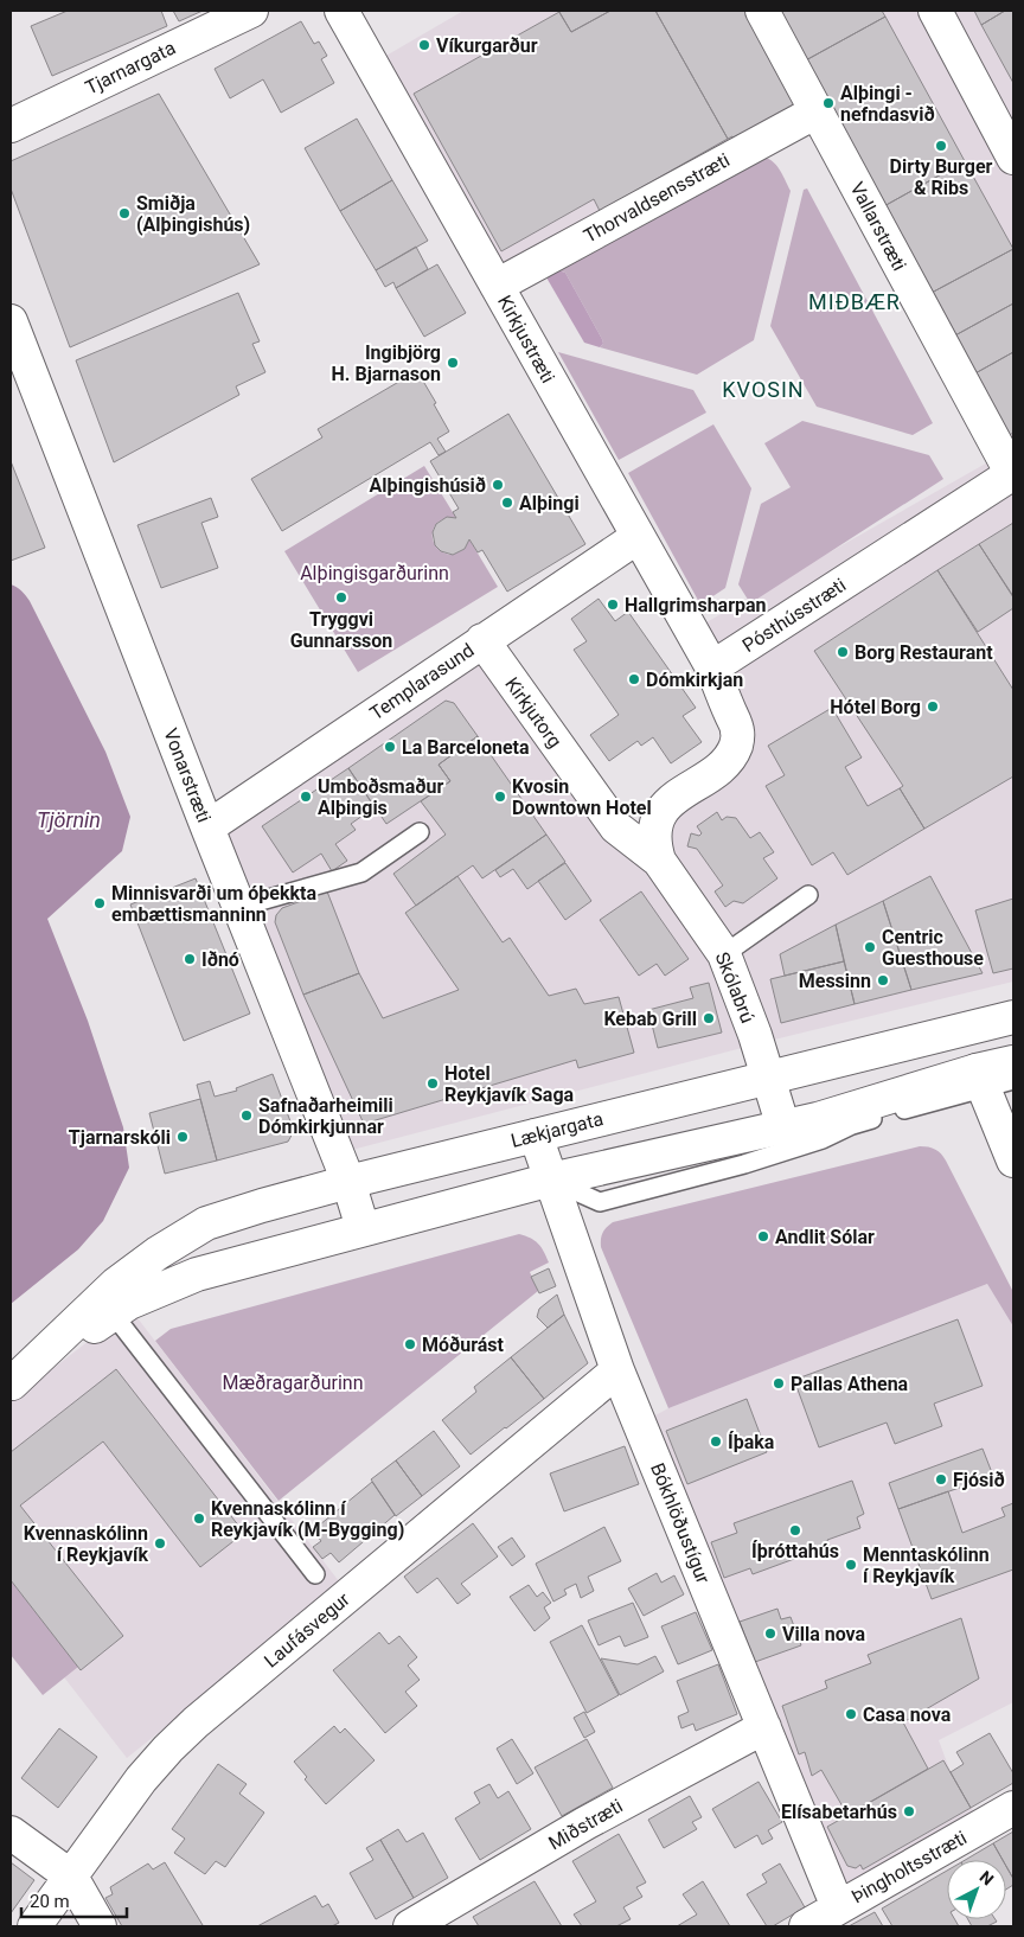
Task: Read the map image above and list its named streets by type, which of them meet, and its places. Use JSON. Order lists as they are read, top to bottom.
{
  "streets": {
    "street": [
      "Tjarnargata",
      "Thorvaldsensstræti",
      "Vallarstræti",
      "Kirkjustræti",
      "Pósthússtræti",
      "Templarasund",
      "Kirkjutorg",
      "Vonarstræti",
      "Skólabrú",
      "Lækjargata",
      "Bókhlöðustígur",
      "Laufásvegur",
      "Miðstræti",
      "Þingholtsstræti"
    ]
  },
  "crossings": [
    ["Thorvaldsensstræti", "Vallarstræti"],
    ["Thorvaldsensstræti", "Kirkjustræti"],
    ["Vallarstræti", "Pósthússtræti"],
    ["Kirkjustræti", "Pósthússtræti"],
    ["Kirkjustræti", "Templarasund"],
    ["Templarasund", "Kirkjutorg"],
    ["Templarasund", "Vonarstræti"],
    ["Kirkjutorg", "Skólabrú"],
    ["Vonarstræti", "Lækjargata"],
    ["Skólabrú", "Lækjargata"],
    ["Lækjargata", "Bókhlöðustígur"],
    ["Bókhlöðustígur", "Laufásvegur"],
    ["Bókhlöðustígur", "Miðstræti"],
    ["Bókhlöðustígur", "Þingholtsstræti"]
  ],
  "districts": ["MIÐBÆR", "KVOSIN"],
  "water": ["Tjörnin"],
  "parks": ["Alþingisgarðurinn", "Mæðragarðurinn"],
  "places": [
    "Víkurgarður",
    "Alþingi - nefndasvið",
    "Dirty Burger & Ribs",
    "Smiðja (Alþingishús)",
    "Ingibjörg H. Bjarnason",
    "Alþingishúsið",
    "Alþingi",
    "Tryggvi Gunnarsson",
    "Hallgrimsharpan",
    "Borg Restaurant",
    "Dómkirkjan",
    "Hótel Borg",
    "La Barceloneta",
    "Umboðsmaður Alþingis",
    "Kvosin Downtown Hotel",
    "Minnisvarði um óþekkta embættismanninn",
    "Centric Guesthouse",
    "Iðnó",
    "Messinn",
    "Kebab Grill",
    "Hotel Reykjavík Saga",
    "Safnaðarheimili Dómkirkjunnar",
    "Tjarnarskóli",
    "Andlit Sólar",
    "Móðurást",
    "Pallas Athena",
    "Íþaka",
    "Fjósið",
    "Kvennaskólinn í Reykjavík (M-Bygging)",
    "Íþróttahús",
    "Kvennaskólinn í Reykjavík",
    "Menntaskólinn í Reykjavík",
    "Villa nova",
    "Casa nova",
    "Elísabetarhús"
  ],
  "scale_bar": "20 m",
  "north": "top right"
}
